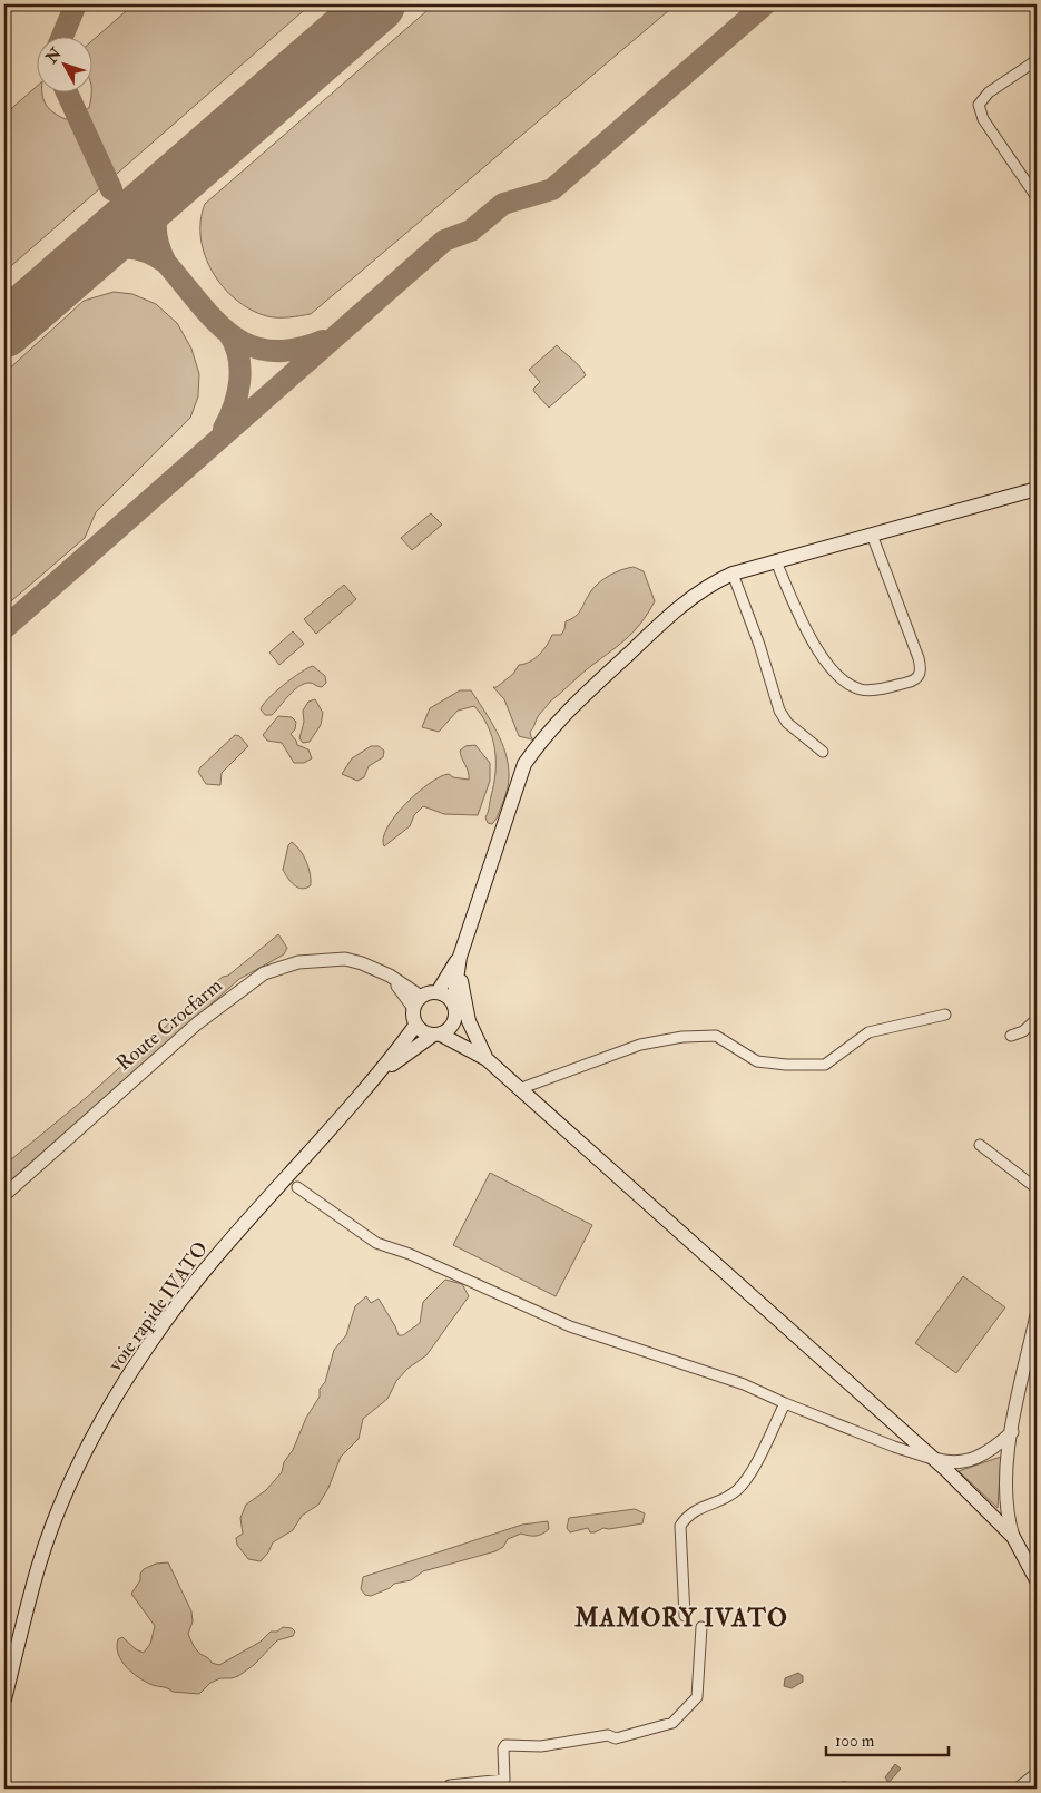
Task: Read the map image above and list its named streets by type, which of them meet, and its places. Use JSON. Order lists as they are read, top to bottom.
{
  "streets": {
    "main road": ["voie rapide IVATO"],
    "street": ["Route Crocfarm"]
  },
  "districts": ["MAMORY IVATO"],
  "scale_bar": "100 m",
  "north": "top left"
}
